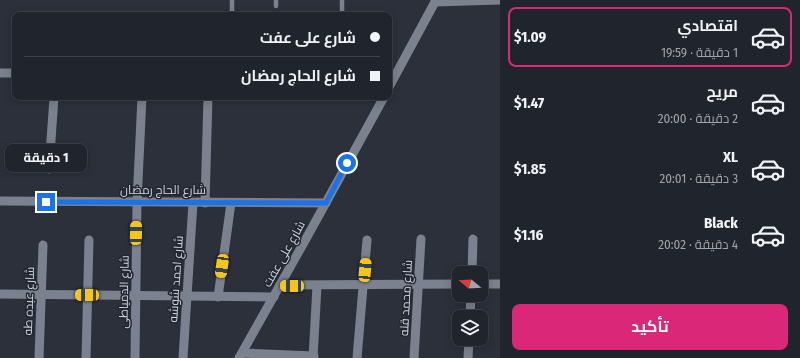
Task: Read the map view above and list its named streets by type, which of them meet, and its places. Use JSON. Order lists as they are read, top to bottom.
{
  "streets": {
    "street": [
      "شارع الحاج رمضان",
      "شارع على عفت",
      "شارع احمد شوشه",
      "شارع الدمياطى",
      "شارع محمد قله",
      "شارع عبده طه"
    ]
  },
  "crossings": [
    ["شارع الحاج رمضان", "شارع على عفت"],
    ["شارع الحاج رمضان", "شارع احمد شوشه"],
    ["شارع الحاج رمضان", "شارع الدمياطى"]
  ],
  "north": "left",
  "page": {
    "list": [
      {
        "name": "اقتصادي",
        "note": "1 دقيقة · 19:59",
        "value": "$1.09"
      },
      {
        "name": "مريح",
        "note": "2 دقيقة · 20:00",
        "value": "$1.47"
      },
      {
        "name": "XL",
        "note": "3 دقيقة · 20:01",
        "value": "$1.85"
      },
      {
        "name": "Black",
        "note": "4 دقيقة · 20:02",
        "value": "$1.16"
      }
    ],
    "banner": ["شارع على عفت", "شارع الحاج رمضان"],
    "bubble": "1 دقيقة",
    "buttons": "تأكيد"
  }
}
